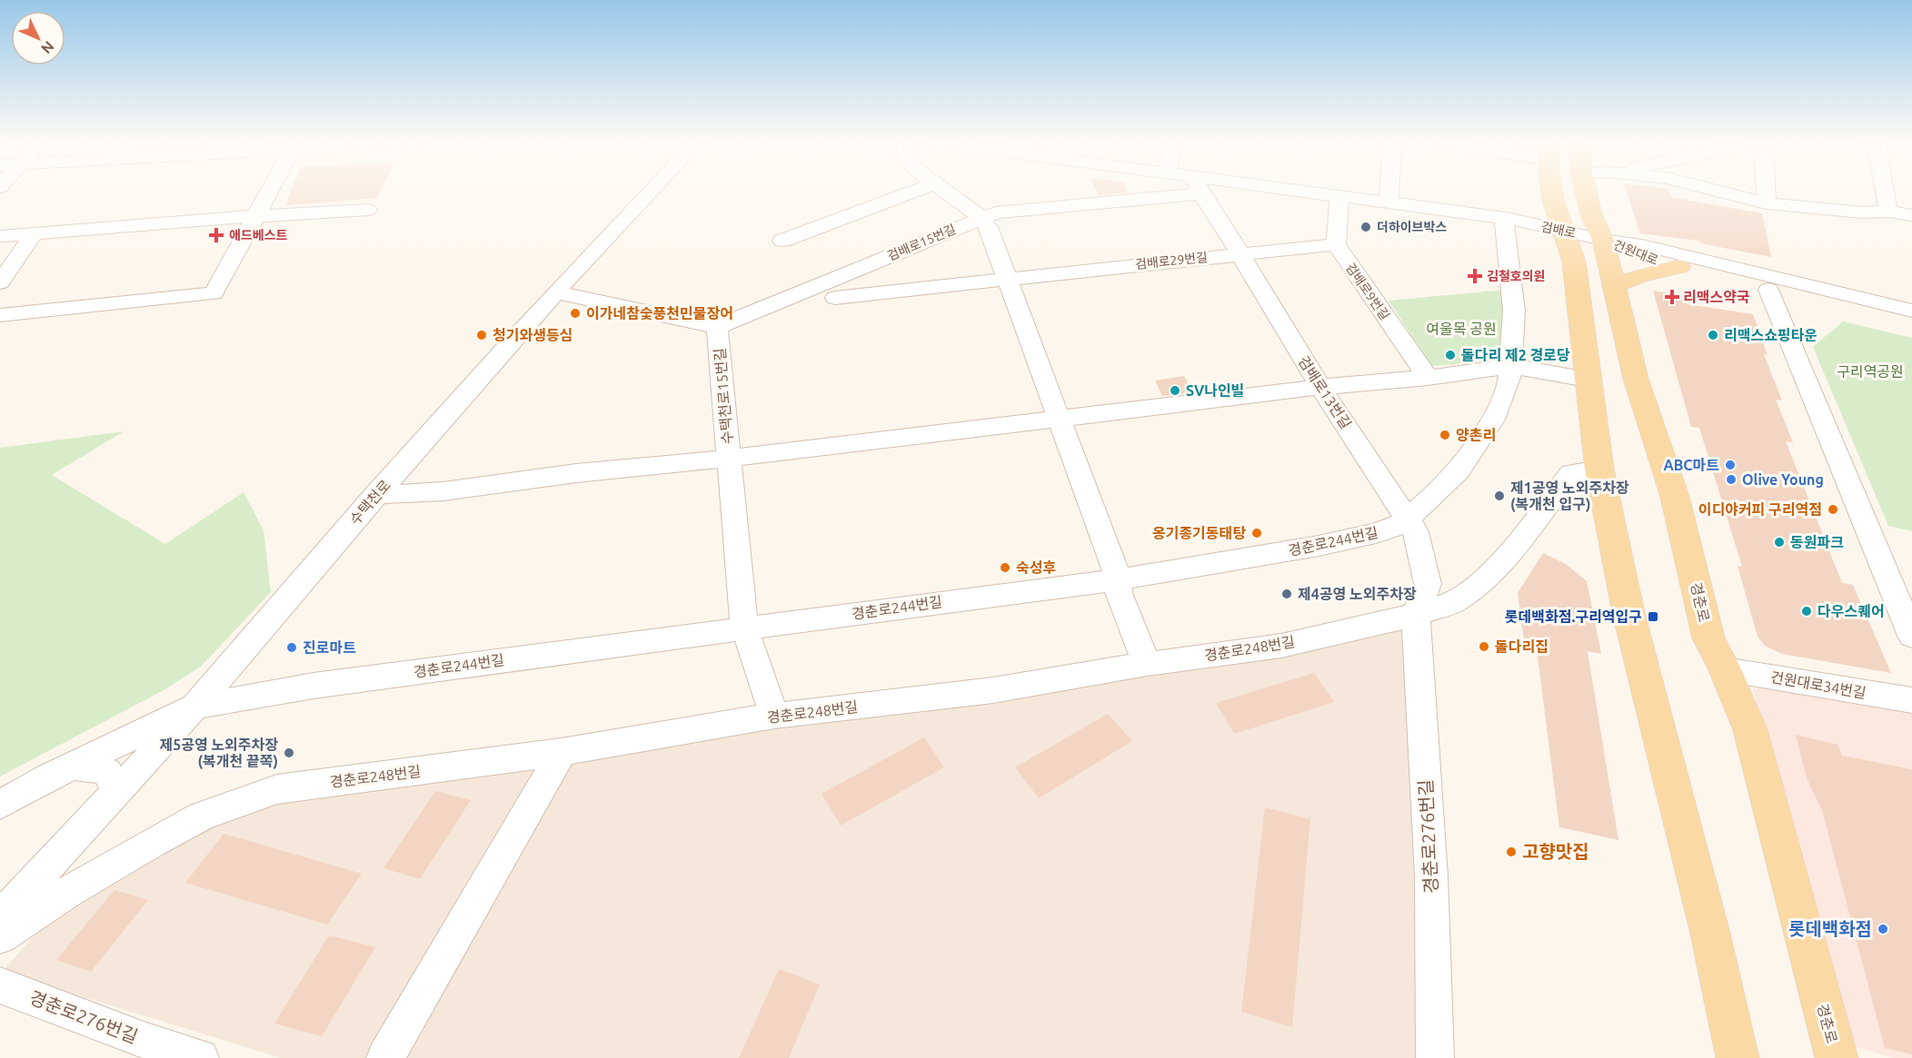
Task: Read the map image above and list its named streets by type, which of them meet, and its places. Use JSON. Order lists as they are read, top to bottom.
{
  "streets": {
    "main road": ["경춘로"],
    "street": [
      "검배로",
      "검배로15번길",
      "건원대로",
      "검배로29번길",
      "검배로9번길",
      "검배로13번길",
      "수택천로15번길",
      "수택천로",
      "경춘로244번길",
      "경춘로248번길",
      "건원대로34번길",
      "경춘로276번길"
    ]
  },
  "crossings": [
    ["검배로", "건원대로"],
    ["검배로", "경춘로244번길"],
    ["검배로", "경춘로"],
    ["검배로15번길", "수택천로15번길"],
    ["건원대로", "경춘로"],
    ["검배로29번길", "검배로9번길"],
    ["검배로29번길", "검배로13번길"],
    ["검배로13번길", "경춘로244번길"],
    ["검배로13번길", "경춘로248번길"],
    ["검배로13번길", "경춘로276번길"],
    ["수택천로15번길", "수택천로"],
    ["수택천로15번길", "경춘로244번길"],
    ["수택천로15번길", "경춘로248번길"],
    ["수택천로", "경춘로244번길"],
    ["경춘로", "건원대로34번길"],
    ["경춘로248번길", "경춘로276번길"]
  ],
  "parks": ["여울목 공원", "구리역공원"],
  "places": {
    "other": [
      "더하이브박스",
      "이가네참숯풍천민물장어",
      "청기와생등심",
      "리맥스쇼핑타운",
      "돌다리 제2 경로당",
      "SV나인빌",
      "양촌리",
      "ABC마트",
      "Olive Young",
      "제1공영 노외주차장 (복개천 입구)",
      "이디야커피 구리역점",
      "옹기종기동태탕",
      "동원파크",
      "숙성후",
      "제4공영 노외주차장",
      "다우스퀘어",
      "돌다리집",
      "진로마트",
      "제5공영 노외주차장 (복개천 끝쪽)",
      "고향맛집",
      "롯데백화점"
    ],
    "health": ["애드베스트", "김철호의원", "리맥스약국"],
    "transit": ["롯데백화점.구리역입구"]
  },
  "north": "bottom right"
}
